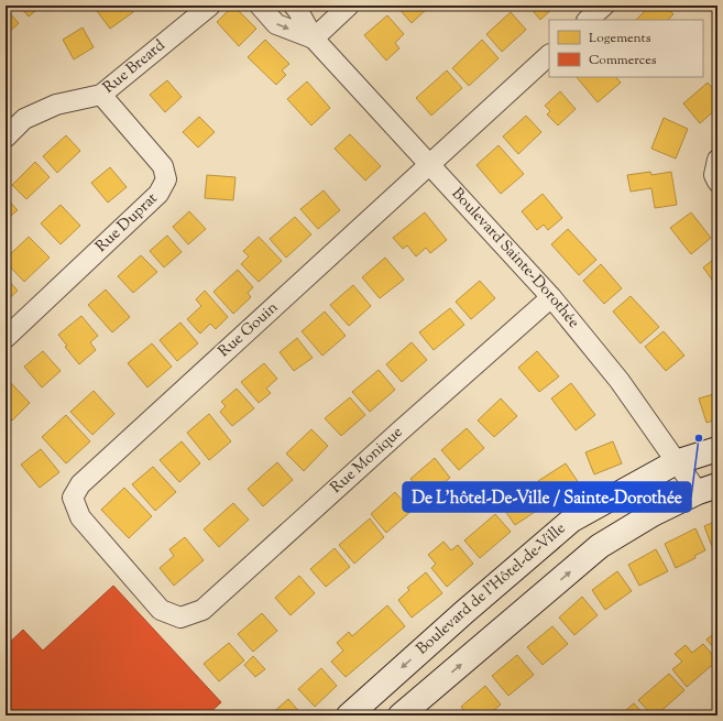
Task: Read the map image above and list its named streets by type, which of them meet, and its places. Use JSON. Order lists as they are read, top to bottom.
{
  "streets": {
    "street": [
      "Rue Breard",
      "Rue Duprat",
      "Boulevard Sainte-Dorothée",
      "Rue Gouin",
      "Rue Monique",
      "Boulevard de l'Hôtel-de-Ville"
    ]
  },
  "crossings": [
    ["Rue Breard", "Rue Duprat"],
    ["Boulevard Sainte-Dorothée", "Rue Gouin"],
    ["Boulevard Sainte-Dorothée", "Rue Monique"],
    ["Boulevard Sainte-Dorothée", "Boulevard de l'Hôtel-de-Ville"],
    ["Rue Gouin", "Rue Monique"]
  ],
  "places": ["De L'hôtel-De-Ville / Sainte-Dorothée"],
  "legend": ["Logements", "Commerces"]
}
